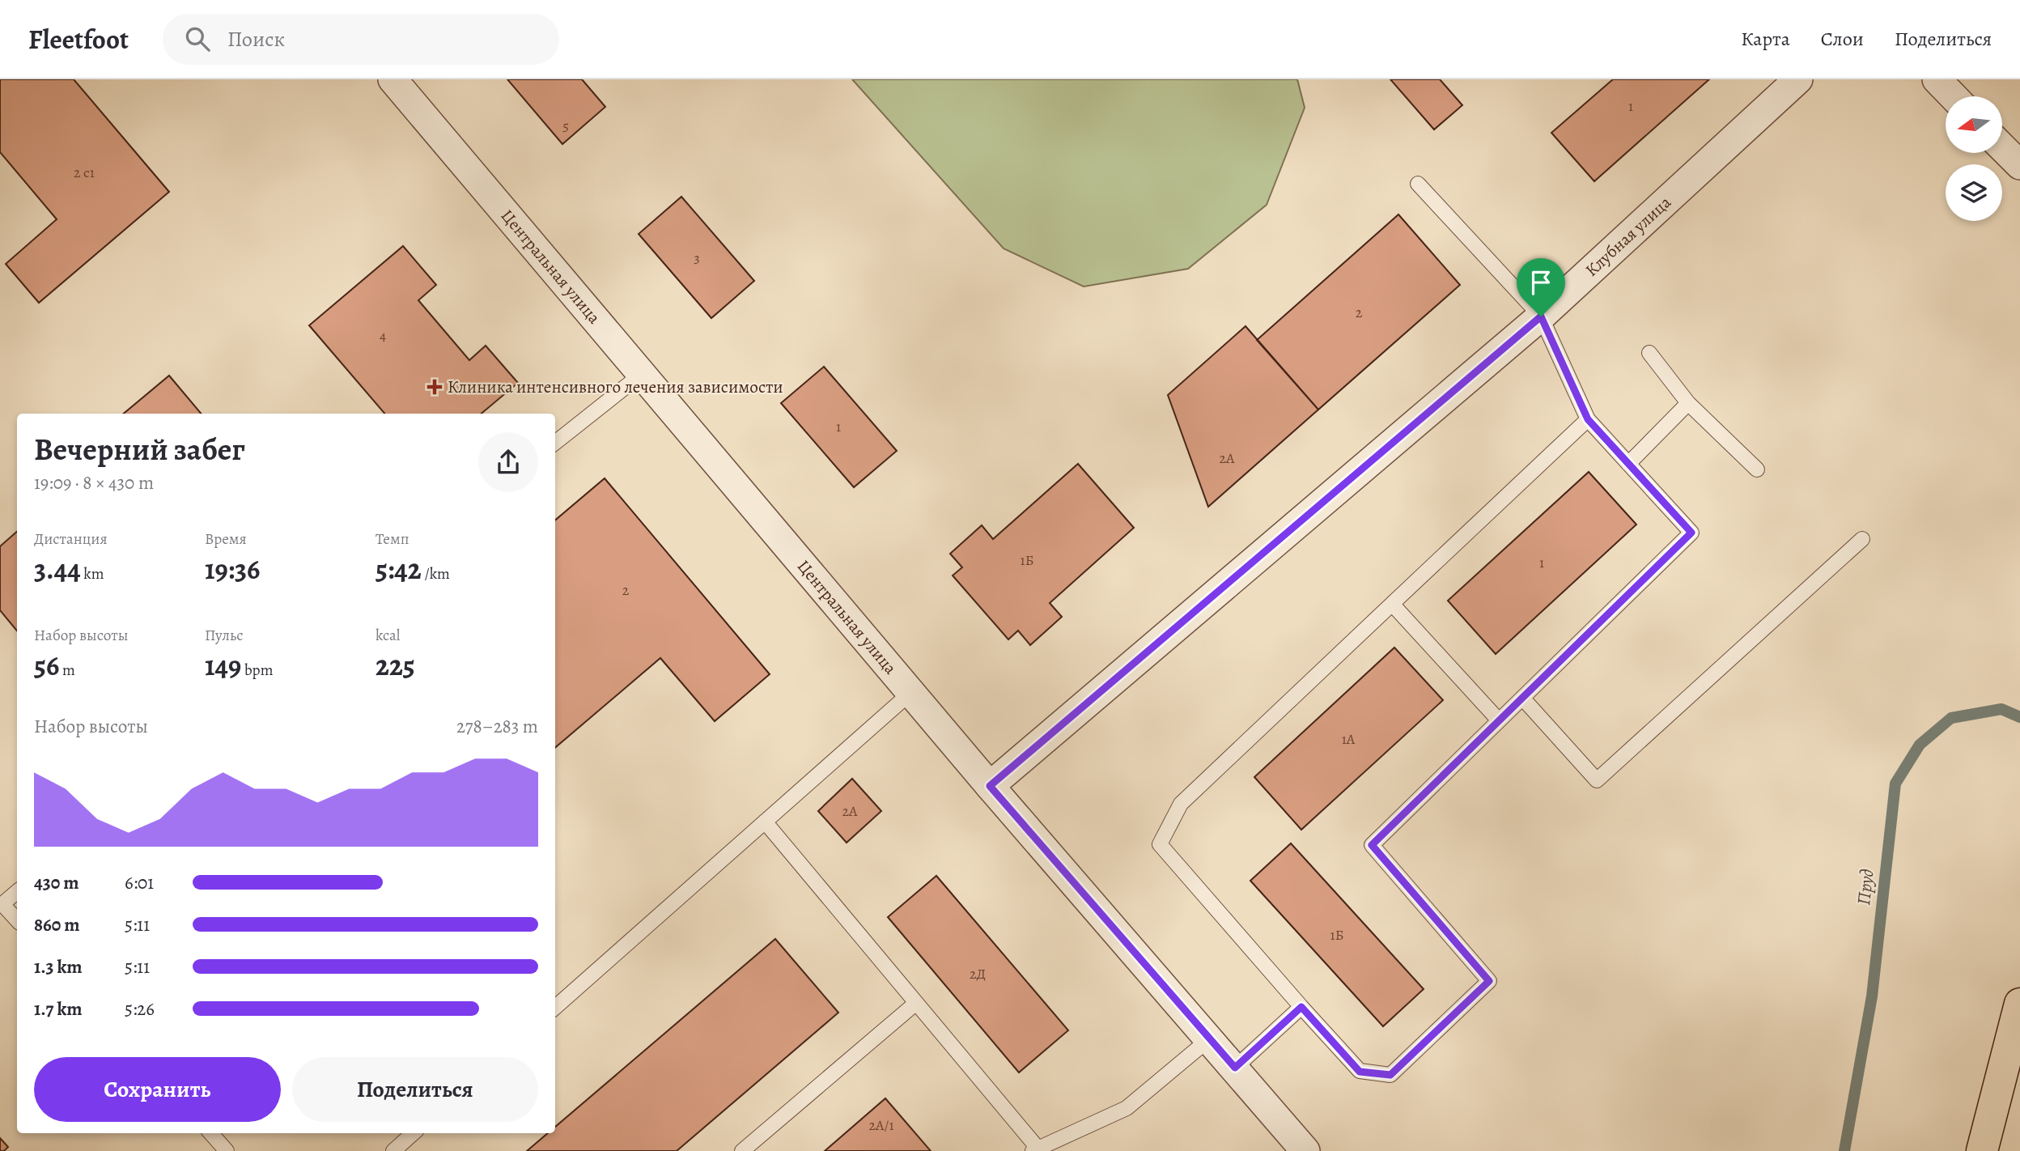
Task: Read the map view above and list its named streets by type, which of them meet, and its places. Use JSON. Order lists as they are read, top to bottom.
{
  "streets": {
    "street": ["Клубная улица", "Центральная улица"]
  },
  "crossings": [
    ["Клубная улица", "Центральная улица"]
  ],
  "water": ["Пруд"],
  "places": {
    "health": ["Клиника интенсивного лечения зависимости"]
  },
  "house_numbers": [
    "1",
    "5",
    "2 с1",
    "3",
    "2",
    "4",
    "1",
    "2А",
    "1Б",
    "1",
    "2",
    "1А",
    "2А",
    "1Б",
    "2Д",
    "2А/1"
  ],
  "north": "left",
  "page": {
    "header": "Fleetfoot",
    "search": "Поиск",
    "nav": ["Карта", "Слои", "Поделиться"],
    "heading": ["Вечерний забег", "19:09 · 8 × 430 m"],
    "stats": [
      ["Дистанция", "3.44 km"],
      ["Время", "19:36"],
      ["Темп", "5:42 /km"],
      ["Набор высоты", "56 m"],
      ["Пульс", "149 bpm"],
      ["kcal", "225"]
    ],
    "chart": ["Набор высоты", "278–283 m"],
    "list": [
      {
        "name": "430 m",
        "note": "6:01"
      },
      {
        "name": "860 m",
        "note": "5:11"
      },
      {
        "name": "1.3 km",
        "note": "5:11"
      },
      {
        "name": "1.7 km",
        "note": "5:26"
      }
    ],
    "buttons": ["Сохранить", "Поделиться"]
  }
}
